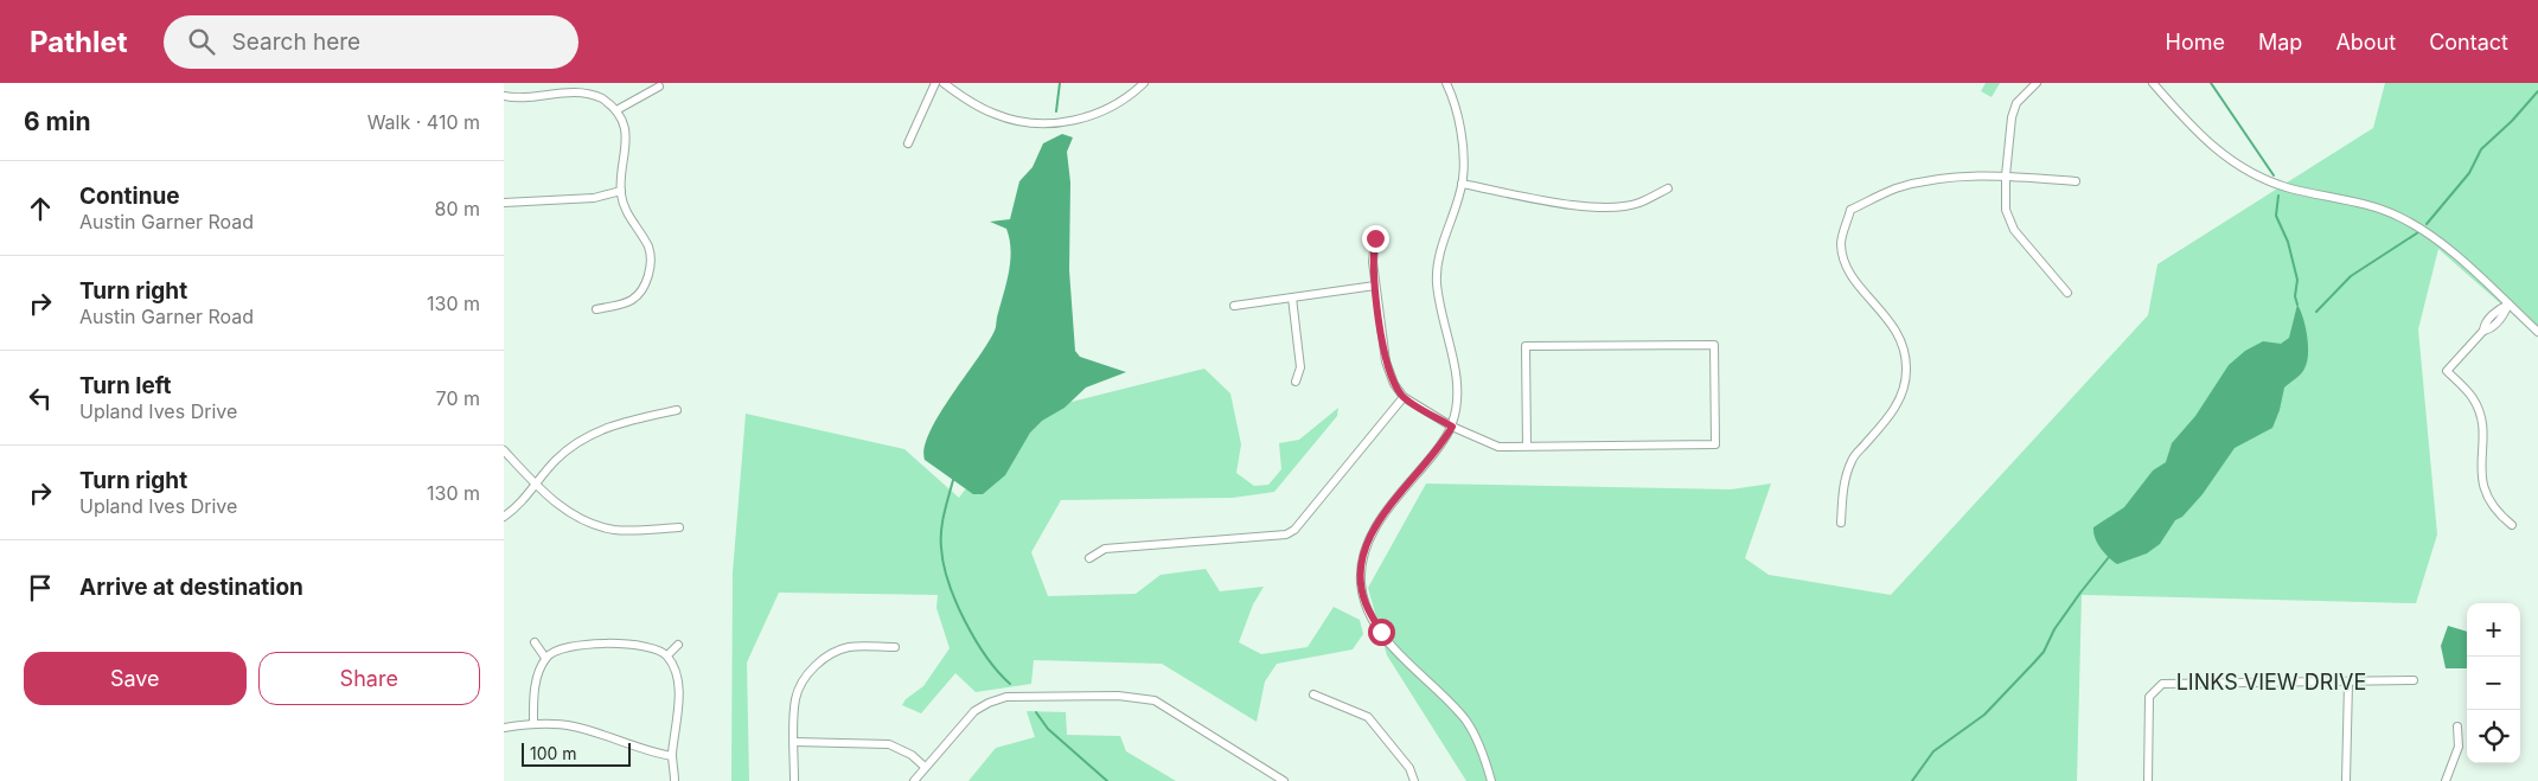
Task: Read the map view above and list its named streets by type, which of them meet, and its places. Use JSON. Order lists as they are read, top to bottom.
{
  "streets": {
    "street": ["LINKS VIEW DRIVE"]
  },
  "scale_bar": "100 m",
  "page": {
    "header": "Pathlet",
    "search": "Search here",
    "nav": [
      "Home",
      "Map",
      "About",
      "Contact"
    ],
    "heading": ["6 min", "Walk · 410 m"],
    "list": [
      ["Continue", "Austin Garner Road", "80 m"],
      ["Turn right", "Austin Garner Road", "130 m"],
      ["Turn left", "Upland Ives Drive", "70 m"],
      ["Turn right", "Upland Ives Drive", "130 m"],
      "Arrive at destination"
    ],
    "map_buttons": ["+", "−"],
    "buttons": ["Save", "Share"],
    "scale": "100 m"
  }
}
